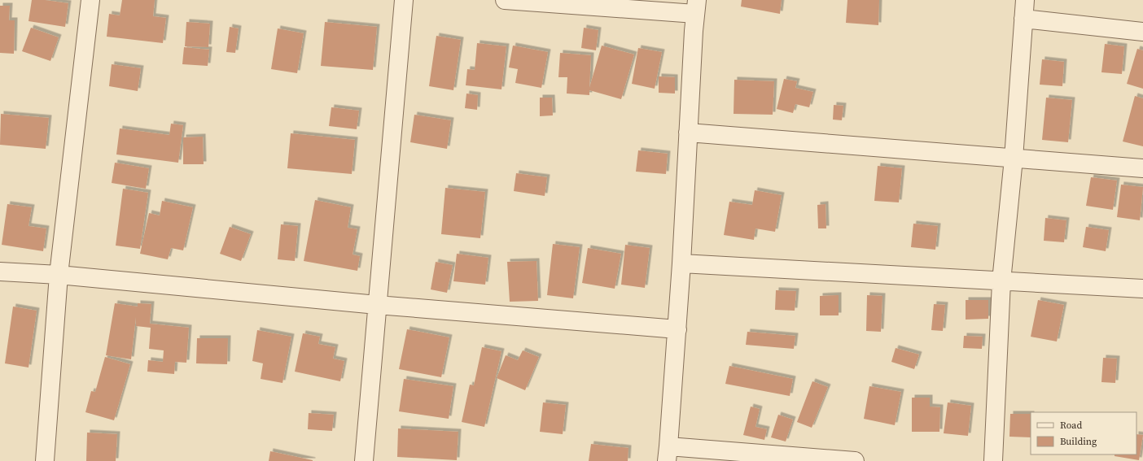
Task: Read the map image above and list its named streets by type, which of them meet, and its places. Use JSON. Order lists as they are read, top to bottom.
{
  "legend": ["Road", "Building"]
}
